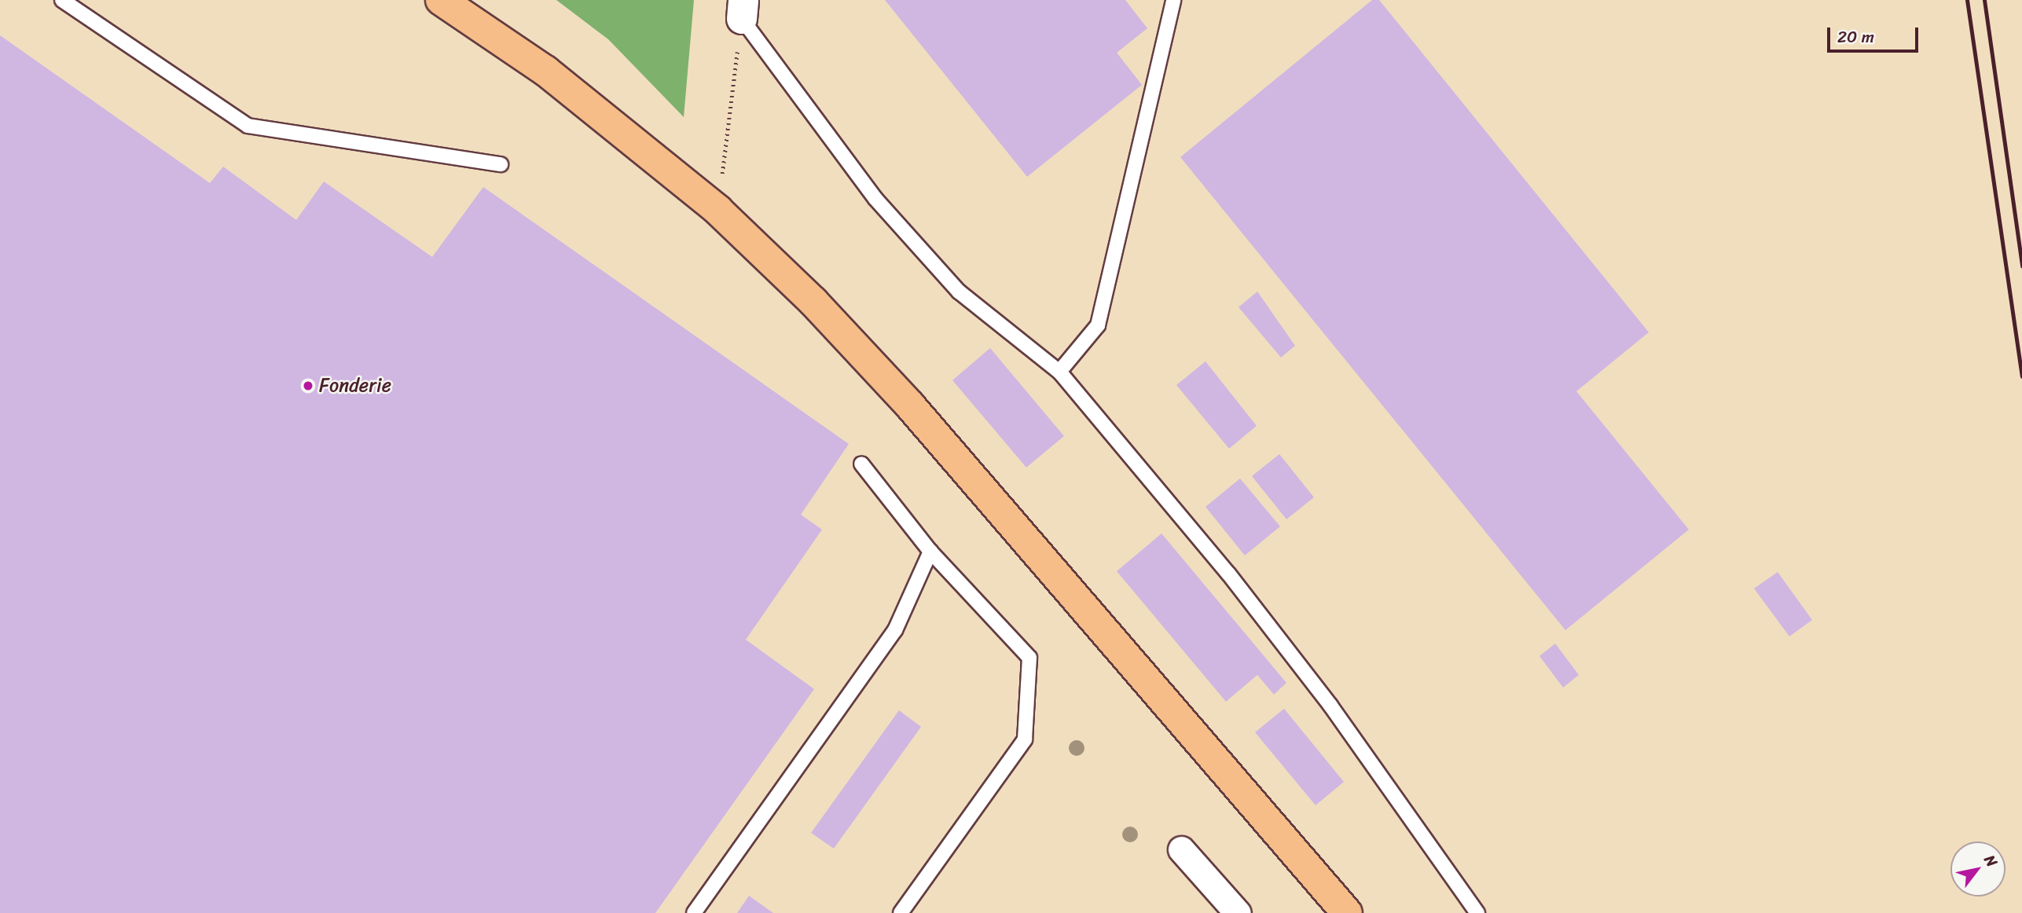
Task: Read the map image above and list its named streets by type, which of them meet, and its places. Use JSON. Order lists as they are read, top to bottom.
{
  "places": ["Fonderie"],
  "scale_bar": "20 m",
  "north": "top right"
}
